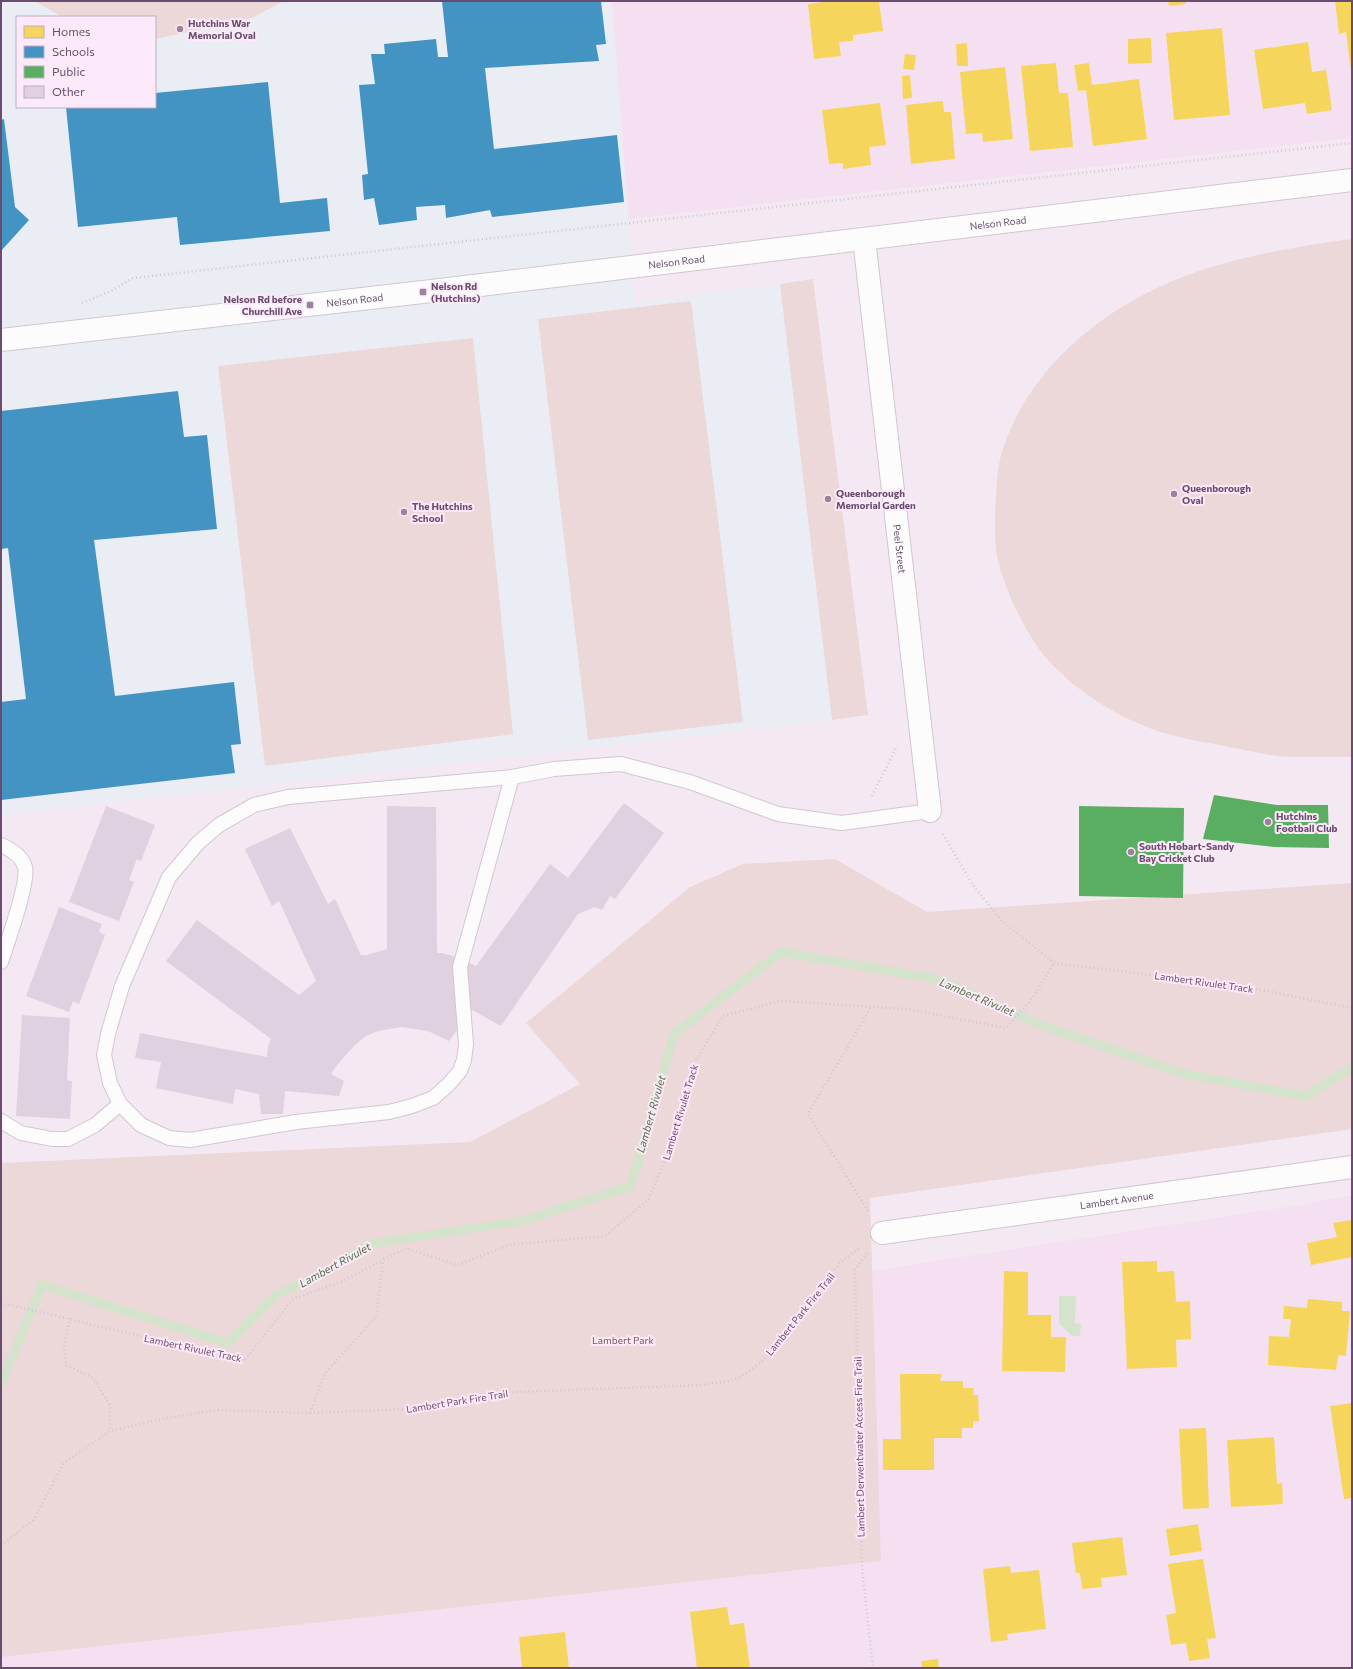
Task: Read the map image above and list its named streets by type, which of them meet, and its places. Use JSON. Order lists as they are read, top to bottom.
{
  "streets": {
    "street": ["Nelson Road", "Peel Street", "Lambert Avenue"],
    "path": ["Lambert Rivulet Track", "Lambert Park Fire Trail", "Lambert Derwentwater Access Fire Trail"]
  },
  "crossings": [
    ["Nelson Road", "Peel Street"],
    ["Lambert Avenue", "Lambert Park Fire Trail"],
    ["Lambert Avenue", "Lambert Derwentwater Access Fire Trail"],
    ["Lambert Park Fire Trail", "Lambert Derwentwater Access Fire Trail"]
  ],
  "water": ["Lambert Rivulet"],
  "parks": ["Lambert Park"],
  "places": {
    "other": [
      "Hutchins War Memorial Oval",
      "Queenborough Oval",
      "Queenborough Memorial Garden",
      "The Hutchins School",
      "Hutchins Football Club",
      "South Hobart-Sandy Bay Cricket Club"
    ],
    "transit": ["Nelson Rd (Hutchins)", "Nelson Rd before Churchill Ave"]
  },
  "legend": [
    "Homes",
    "Schools",
    "Public",
    "Other"
  ]
}
